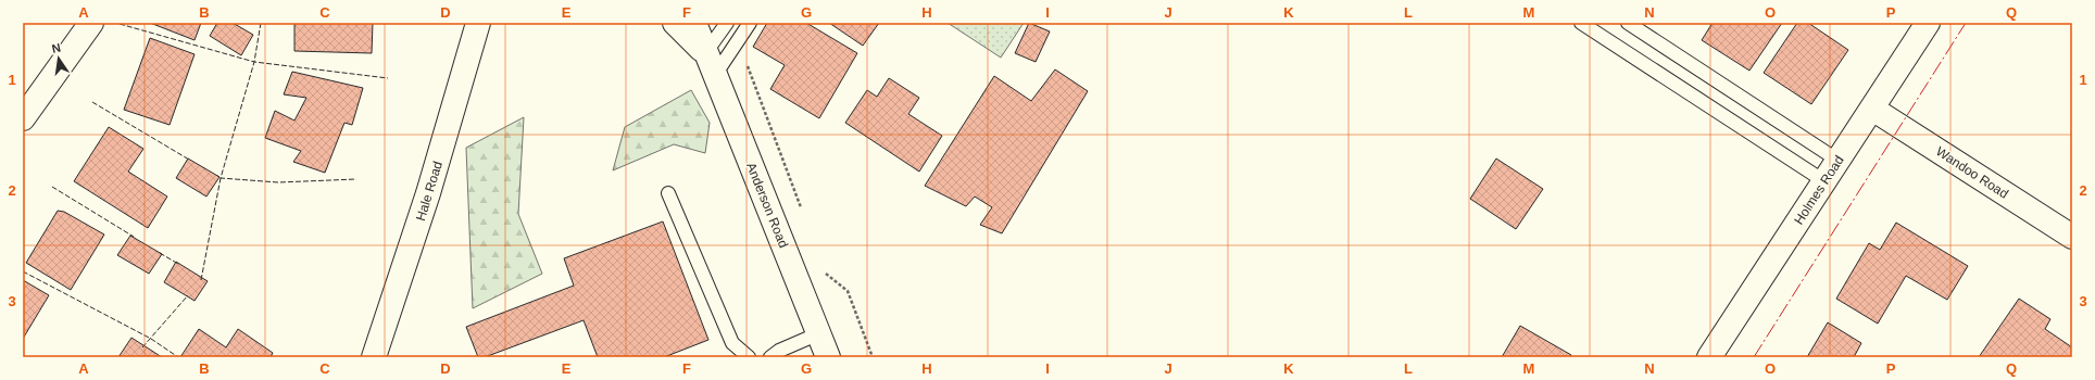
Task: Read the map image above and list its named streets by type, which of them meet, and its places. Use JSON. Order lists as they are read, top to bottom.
{
  "streets": {
    "street": [
      "Wandoo Road",
      "Holmes Road",
      "Hale Road",
      "Anderson Road"
    ]
  },
  "crossings": [
    ["Wandoo Road", "Holmes Road"]
  ],
  "north": "top",
  "grid": {
    "columns": [
      "A",
      "B",
      "C",
      "D",
      "E",
      "F",
      "G",
      "H",
      "I",
      "J",
      "K",
      "L",
      "M",
      "N",
      "O",
      "P",
      "Q"
    ],
    "rows": ["1", "2", "3"]
  }
}
